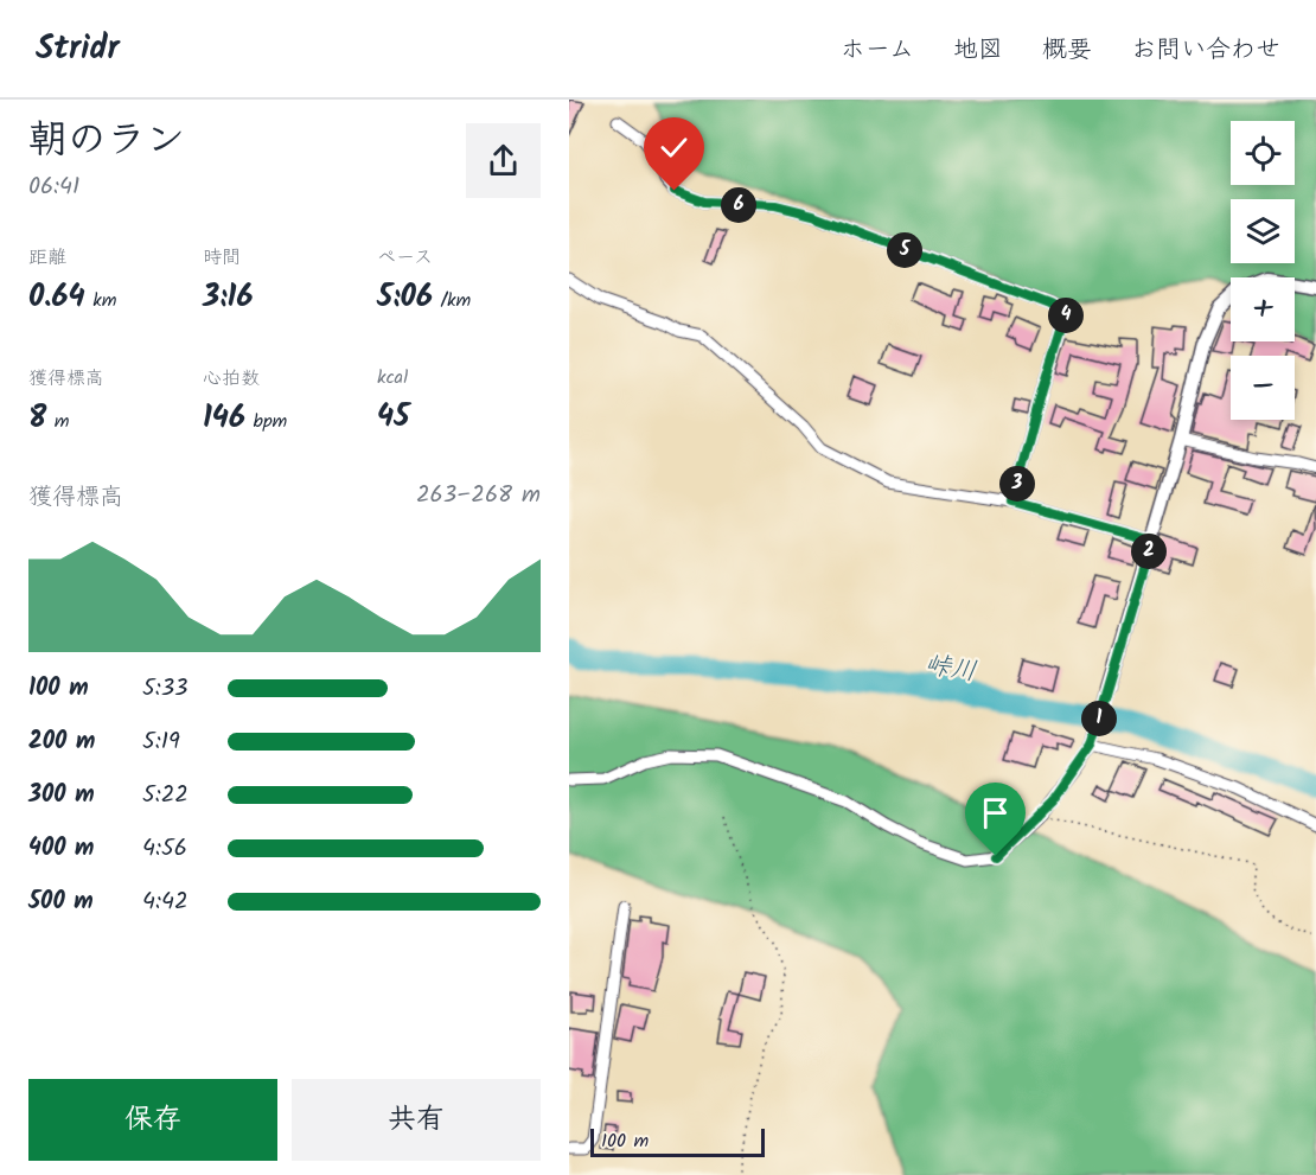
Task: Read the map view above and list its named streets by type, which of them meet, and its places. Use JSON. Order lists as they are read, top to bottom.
{
  "water": ["峠川"],
  "scale_bar": "100 m",
  "page": {
    "header": "Stridr",
    "nav": [
      "ホーム",
      "地図",
      "概要",
      "お問い合わせ"
    ],
    "heading": ["朝のラン", "06:41"],
    "map_buttons": ["+", "−"],
    "pins": [
      "6",
      "5",
      "4",
      "3",
      "2",
      "1"
    ],
    "stats": [
      ["距離", "0.64 km"],
      ["時間", "3:16"],
      ["ペース", "5:06 /km"],
      ["獲得標高", "8 m"],
      ["心拍数", "146 bpm"],
      ["kcal", "45"]
    ],
    "chart": ["獲得標高", "263–268 m"],
    "list": [
      {
        "name": "100 m",
        "note": "5:33"
      },
      {
        "name": "200 m",
        "note": "5:19"
      },
      {
        "name": "300 m",
        "note": "5:22"
      },
      {
        "name": "400 m",
        "note": "4:56"
      },
      {
        "name": "500 m",
        "note": "4:42"
      }
    ],
    "buttons": ["保存", "共有"],
    "scale": "100 m"
  }
}
